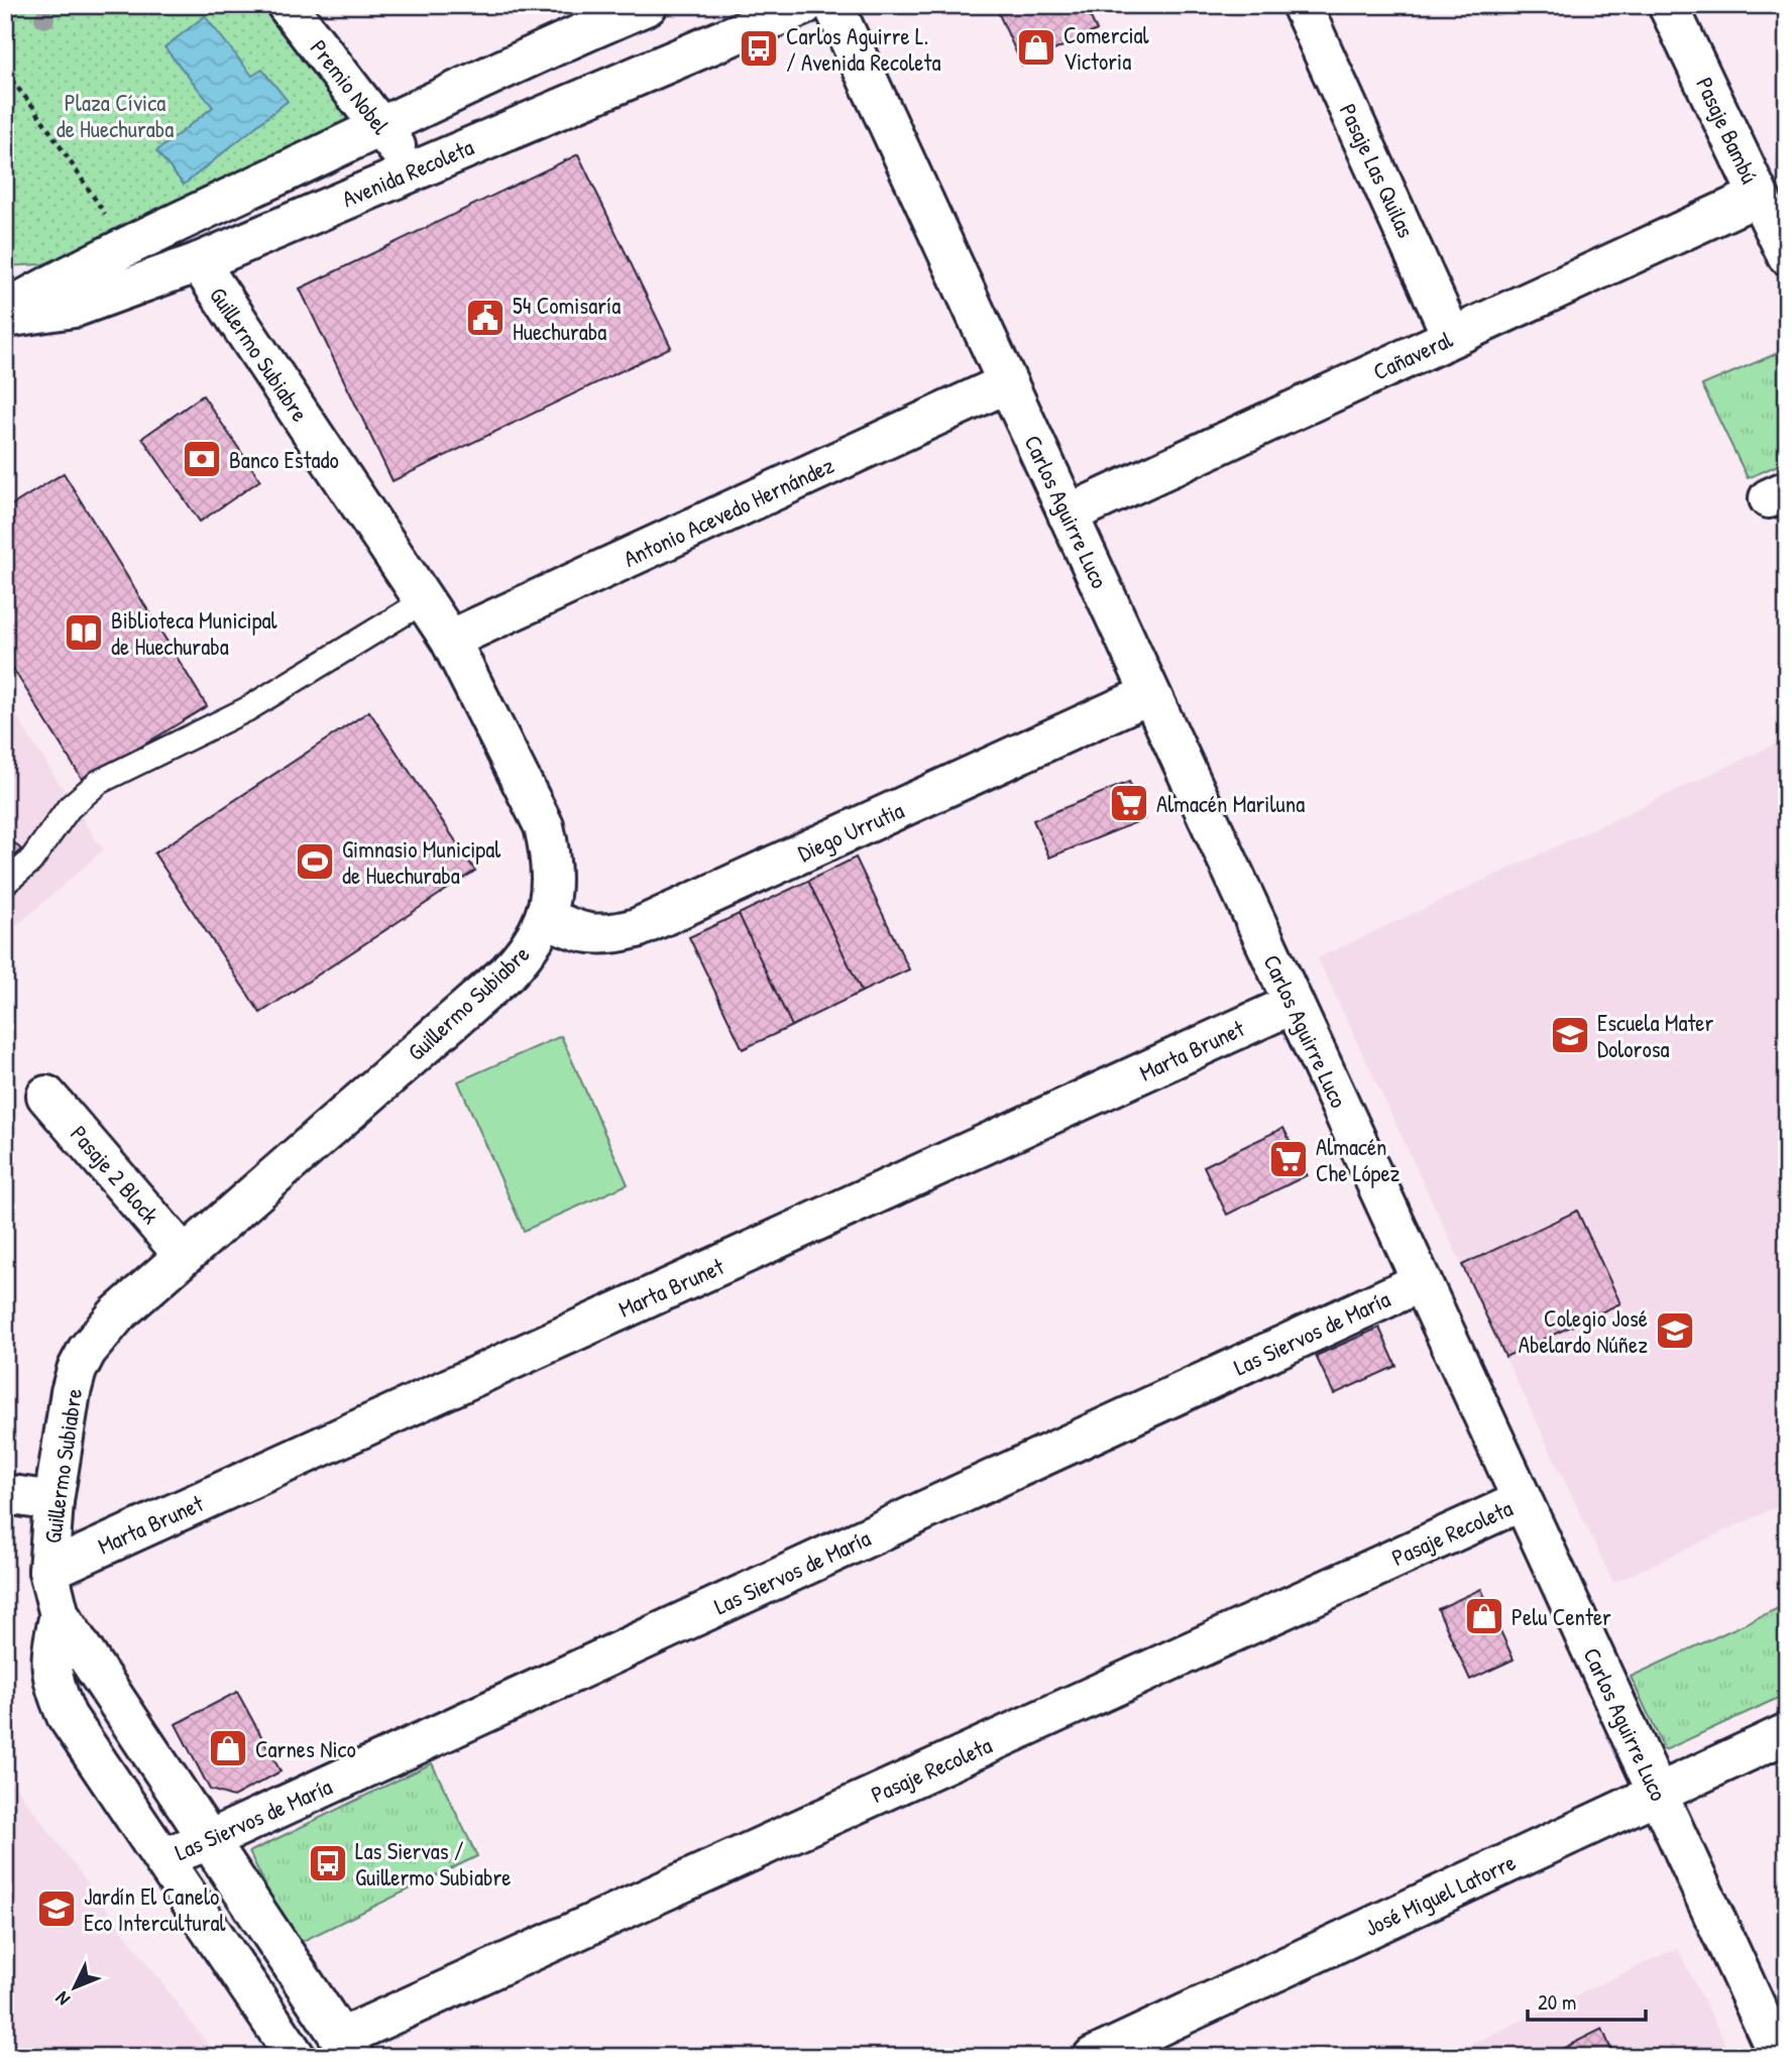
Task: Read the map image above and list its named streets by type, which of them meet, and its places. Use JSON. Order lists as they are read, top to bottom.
{
  "streets": {
    "street": [
      "Premio Nobel",
      "Pasaje Bambú",
      "Pasaje Las Quilas",
      "Avenida Recoleta",
      "Guillermo Subiabre",
      "Cañaveral",
      "Antonio Acevedo Hernández",
      "Carlos Aguirre Luco",
      "Diego Urrutia",
      "Marta Brunet",
      "Pasaje 2 Block",
      "Las Siervos de María",
      "Pasaje Recoleta",
      "José Miguel Latorre"
    ]
  },
  "crossings": [
    ["Premio Nobel", "Avenida Recoleta"],
    ["Pasaje Bambú", "Cañaveral"],
    ["Pasaje Las Quilas", "Cañaveral"],
    ["Avenida Recoleta", "Guillermo Subiabre"],
    ["Guillermo Subiabre", "Antonio Acevedo Hernández"],
    ["Guillermo Subiabre", "Diego Urrutia"],
    ["Guillermo Subiabre", "Marta Brunet"],
    ["Guillermo Subiabre", "Pasaje 2 Block"],
    ["Guillermo Subiabre", "Las Siervos de María"],
    ["Guillermo Subiabre", "Pasaje Recoleta"],
    ["Cañaveral", "Carlos Aguirre Luco"],
    ["Antonio Acevedo Hernández", "Carlos Aguirre Luco"],
    ["Carlos Aguirre Luco", "Diego Urrutia"],
    ["Carlos Aguirre Luco", "Marta Brunet"],
    ["Carlos Aguirre Luco", "Las Siervos de María"],
    ["Carlos Aguirre Luco", "Pasaje Recoleta"],
    ["Carlos Aguirre Luco", "José Miguel Latorre"]
  ],
  "parks": ["Plaza Cívica de Huechuraba"],
  "places": {
    "shop": ["Comercial Victoria", "Pelu Center", "Carnes Nico"],
    "bus stop": ["Carlos Aguirre L. / Avenida Recoleta", "Las Siervas / Guillermo Subiabre"],
    "public building": ["54 Comisaría Huechuraba"],
    "bank": ["Banco Estado"],
    "library": ["Biblioteca Municipal de Huechuraba"],
    "supermarket": ["Almacén Mariluna", "Almacén Che López"],
    "sports": ["Gimnasio Municipal de Huechuraba"],
    "school or university": ["Escuela Mater Dolorosa", "Colegio José Abelardo Núñez", "Jardín El Canelo Eco Intercultural"]
  },
  "scale_bar": "20 m",
  "north": "bottom left"
}
